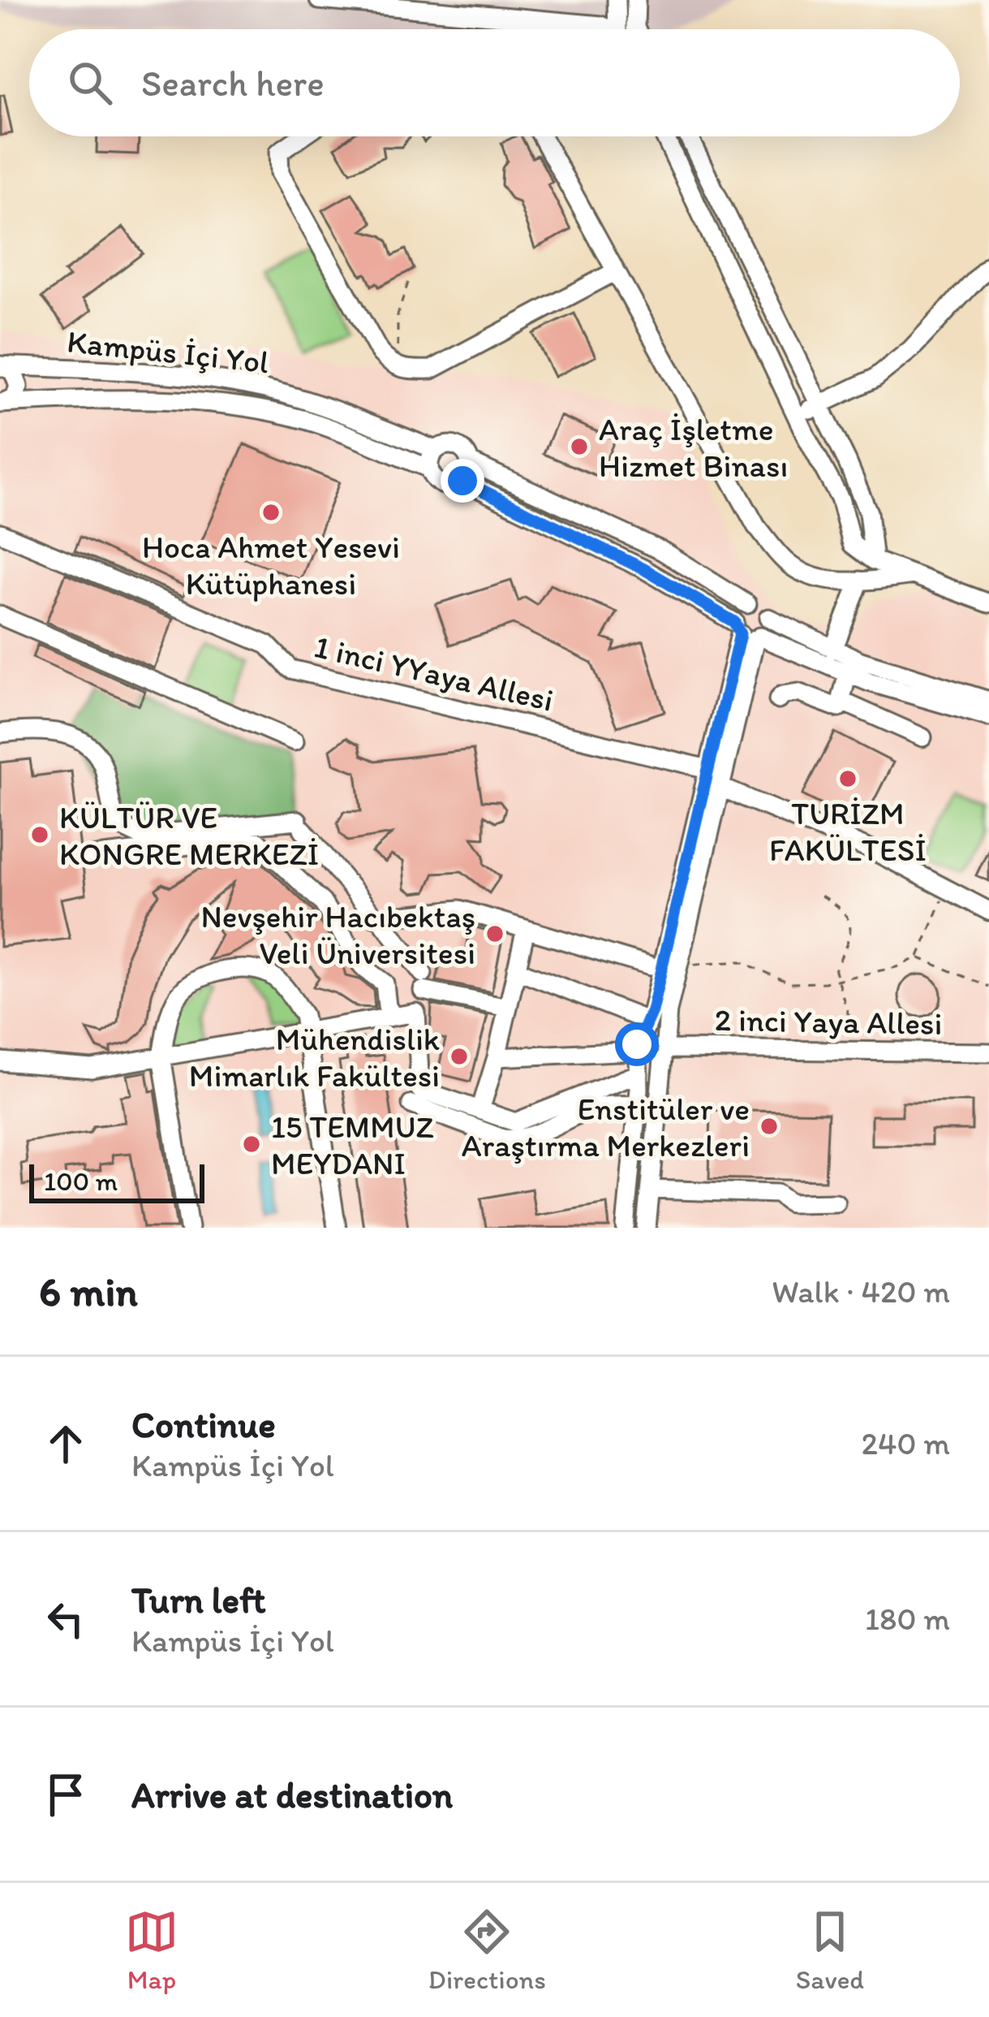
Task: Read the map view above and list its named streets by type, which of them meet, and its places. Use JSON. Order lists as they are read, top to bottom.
{
  "streets": {
    "street": ["Kampüs İçi Yol", "1 inci YYaya Allesi", "2 inci Yaya Allesi"]
  },
  "places": [
    "Araç İşletme Hizmet Binası",
    "Hoca Ahmet Yesevi Kütüphanesi",
    "TURİZM FAKÜLTESİ",
    "KÜLTÜR VE KONGRE MERKEZİ",
    "Nevşehir Hacıbektaş Veli Üniversitesi",
    "Mühendislik Mimarlık Fakültesi",
    "Enstitüler ve Araştırma Merkezleri",
    "15 TEMMUZ MEYDANI"
  ],
  "scale_bar": "100 m",
  "page": {
    "search": "Search here",
    "scale": "100 m",
    "heading": ["6 min", "Walk · 420 m"],
    "list": [
      ["Continue", "Kampüs İçi Yol", "240 m"],
      ["Turn left", "Kampüs İçi Yol", "180 m"],
      "Arrive at destination"
    ],
    "nav": ["Map", "Directions", "Saved"]
  }
}
